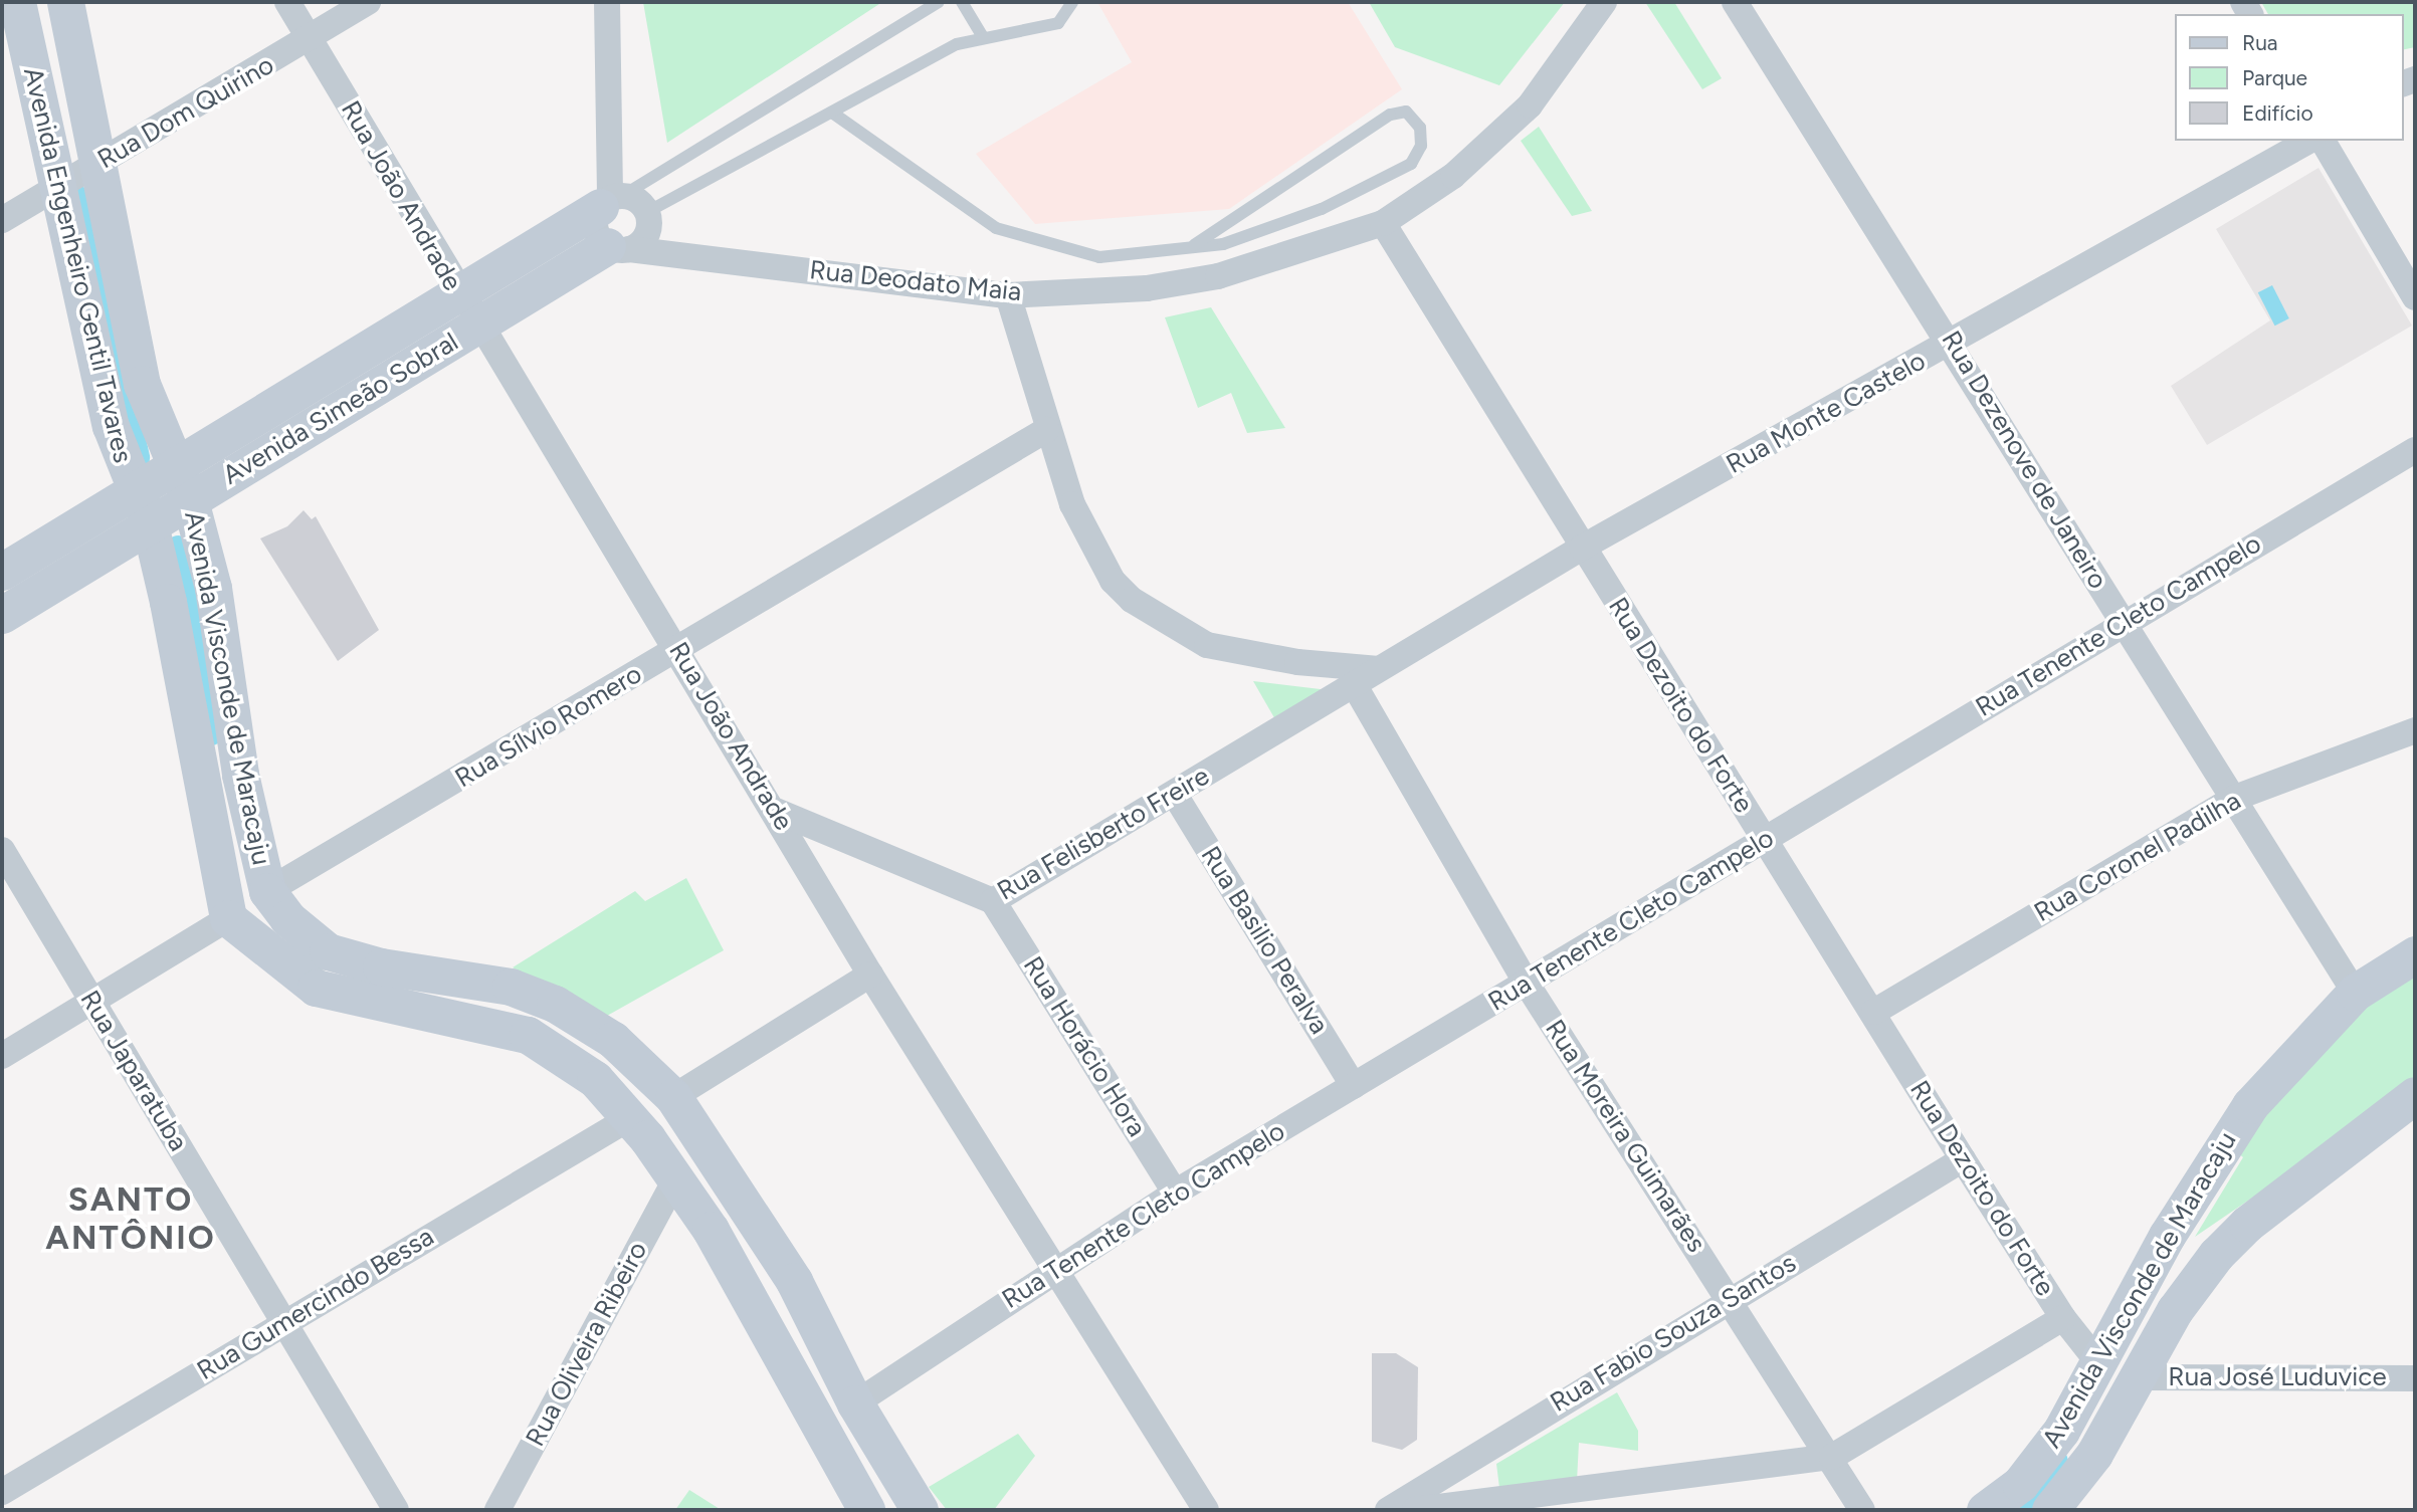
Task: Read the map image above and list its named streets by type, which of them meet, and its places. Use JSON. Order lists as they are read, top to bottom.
{
  "streets": {
    "main road": ["Avenida Engenheiro Gentil Tavares", "Avenida Simeão Sobral", "Avenida Visconde de Maracaju"],
    "street": [
      "Rua Dom Quirino",
      "Rua João Andrade",
      "Rua Deodato Maia",
      "Rua Monte Castelo",
      "Rua Dezenove de Janeiro",
      "Rua Tenente Cleto Campelo",
      "Rua Dezoito do Forte",
      "Rua Sílvio Romero",
      "Rua Felisberto Freire",
      "Rua Coronel Padilha",
      "Rua Basilio Peralva",
      "Rua Horácio Hora",
      "Rua Japaratuba",
      "Rua Moreira Guimarães",
      "Rua Gumercindo Bessa",
      "Rua Fabio Souza Santos",
      "Rua Oliveira Ribeiro",
      "Rua José Luduvice"
    ]
  },
  "crossings": [
    ["Rua Dom Quirino", "Rua João Andrade"],
    ["Rua Dom Quirino", "Avenida Engenheiro Gentil Tavares"],
    ["Rua João Andrade", "Avenida Simeão Sobral"],
    ["Rua João Andrade", "Rua Tenente Cleto Campelo"],
    ["Rua João Andrade", "Rua Sílvio Romero"],
    ["Rua João Andrade", "Rua Felisberto Freire"],
    ["Avenida Engenheiro Gentil Tavares", "Avenida Simeão Sobral"],
    ["Avenida Engenheiro Gentil Tavares", "Avenida Visconde de Maracaju"],
    ["Rua Deodato Maia", "Avenida Simeão Sobral"],
    ["Rua Deodato Maia", "Rua Dezoito do Forte"],
    ["Avenida Simeão Sobral", "Avenida Visconde de Maracaju"],
    ["Rua Monte Castelo", "Rua Dezenove de Janeiro"],
    ["Rua Monte Castelo", "Rua Dezoito do Forte"],
    ["Rua Monte Castelo", "Rua Felisberto Freire"],
    ["Rua Dezenove de Janeiro", "Rua Tenente Cleto Campelo"],
    ["Rua Dezenove de Janeiro", "Avenida Visconde de Maracaju"],
    ["Rua Dezenove de Janeiro", "Rua Coronel Padilha"],
    ["Rua Tenente Cleto Campelo", "Avenida Visconde de Maracaju"],
    ["Rua Tenente Cleto Campelo", "Rua Dezoito do Forte"],
    ["Rua Tenente Cleto Campelo", "Rua Basilio Peralva"],
    ["Rua Tenente Cleto Campelo", "Rua Horácio Hora"],
    ["Rua Tenente Cleto Campelo", "Rua Moreira Guimarães"],
    ["Avenida Visconde de Maracaju", "Rua Dezoito do Forte"],
    ["Avenida Visconde de Maracaju", "Rua Sílvio Romero"],
    ["Avenida Visconde de Maracaju", "Rua José Luduvice"],
    ["Rua Dezoito do Forte", "Rua Coronel Padilha"],
    ["Rua Dezoito do Forte", "Rua Fabio Souza Santos"],
    ["Rua Felisberto Freire", "Rua Basilio Peralva"],
    ["Rua Felisberto Freire", "Rua Horácio Hora"],
    ["Rua Felisberto Freire", "Rua Moreira Guimarães"],
    ["Rua Japaratuba", "Rua Gumercindo Bessa"],
    ["Rua Moreira Guimarães", "Rua Fabio Souza Santos"]
  ],
  "districts": ["SANTO ANTÔNIO"],
  "legend": ["Rua", "Parque", "Edifício"]
}
